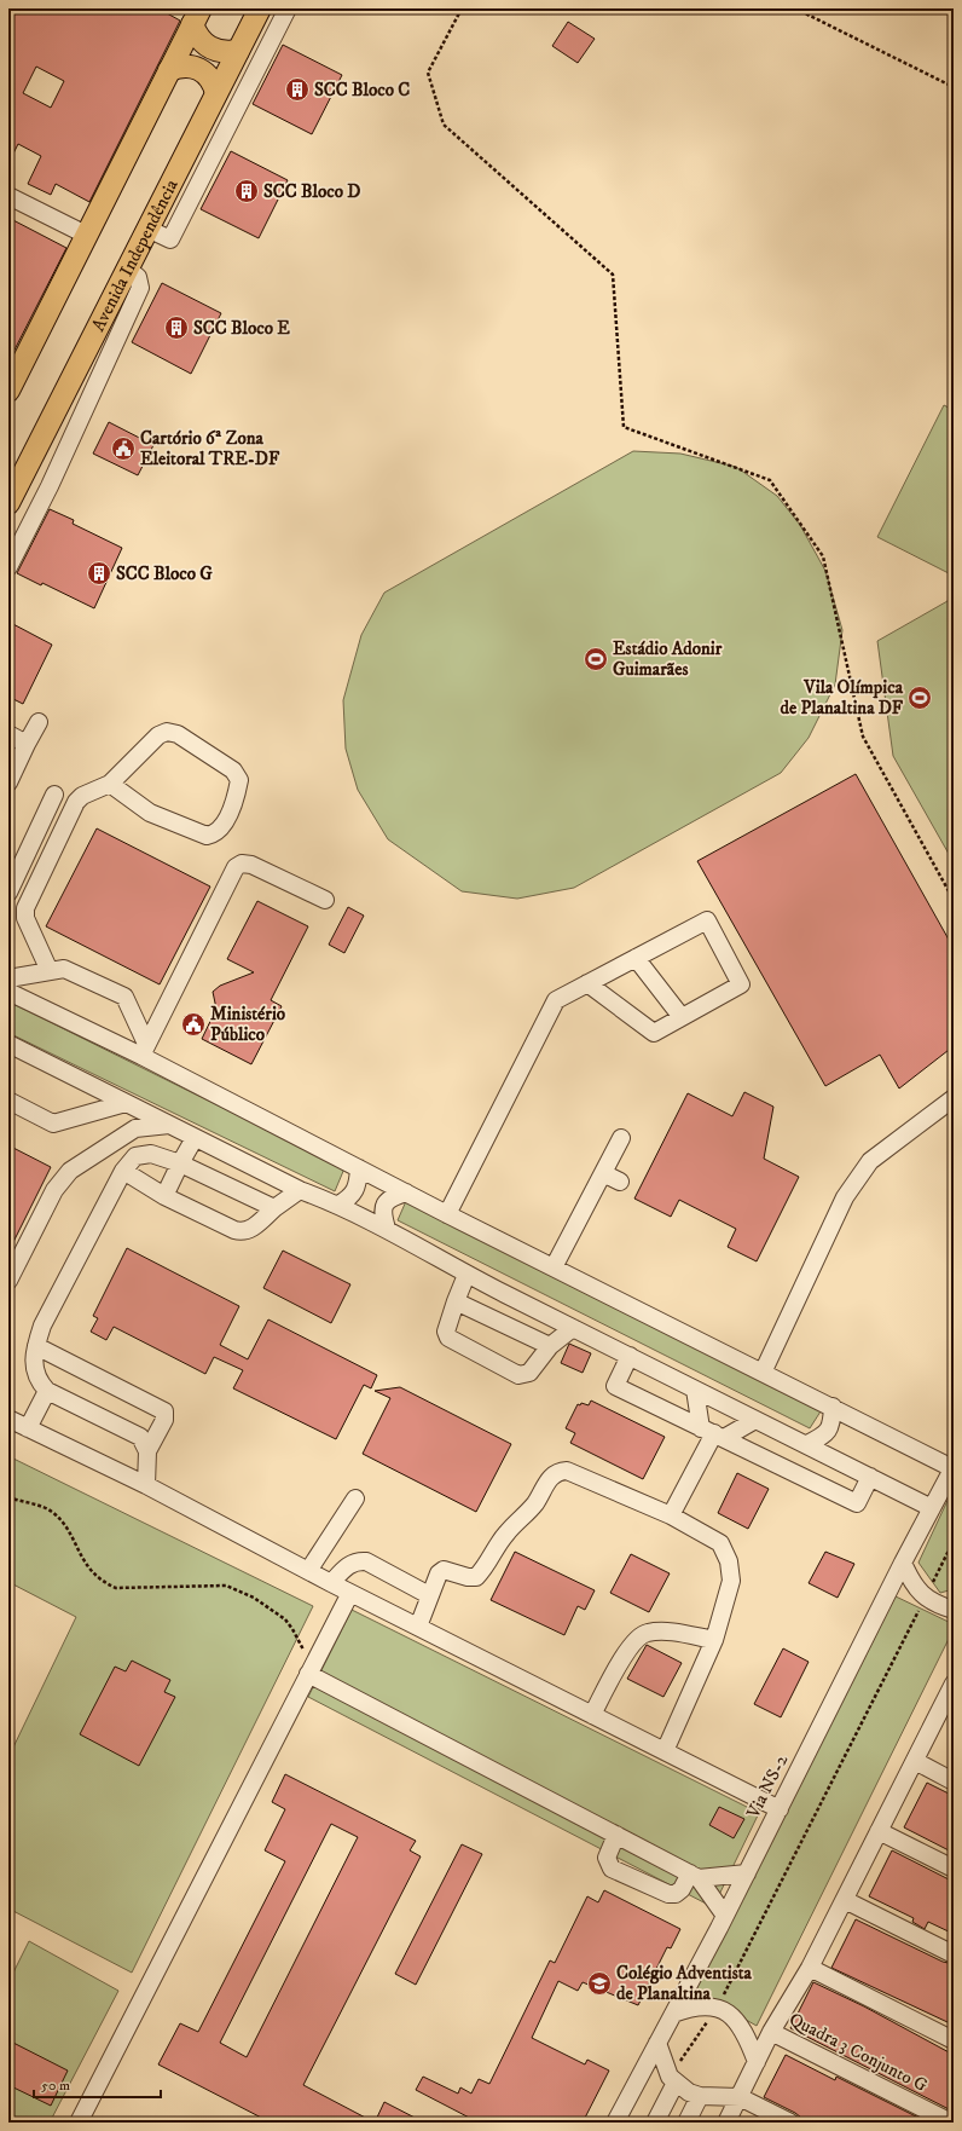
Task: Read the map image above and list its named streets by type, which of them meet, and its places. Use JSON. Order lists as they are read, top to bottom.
{
  "streets": {
    "main road": ["Avenida Independência"],
    "street": ["Via NS-2", "Quadra 3 Conjunto G"]
  },
  "places": {
    "building": [
      "SCC Bloco C",
      "SCC Bloco D",
      "SCC Bloco E",
      "SCC Bloco G"
    ],
    "public building": ["Cartório 6ª Zona Eleitoral TRE-DF", "Ministério Público"],
    "sports": ["Estádio Adonir Guimarães", "Vila Olímpica de Planaltina DF"],
    "school or university": ["Colégio Adventista de Planaltina"]
  },
  "scale_bar": "50 m"
}
